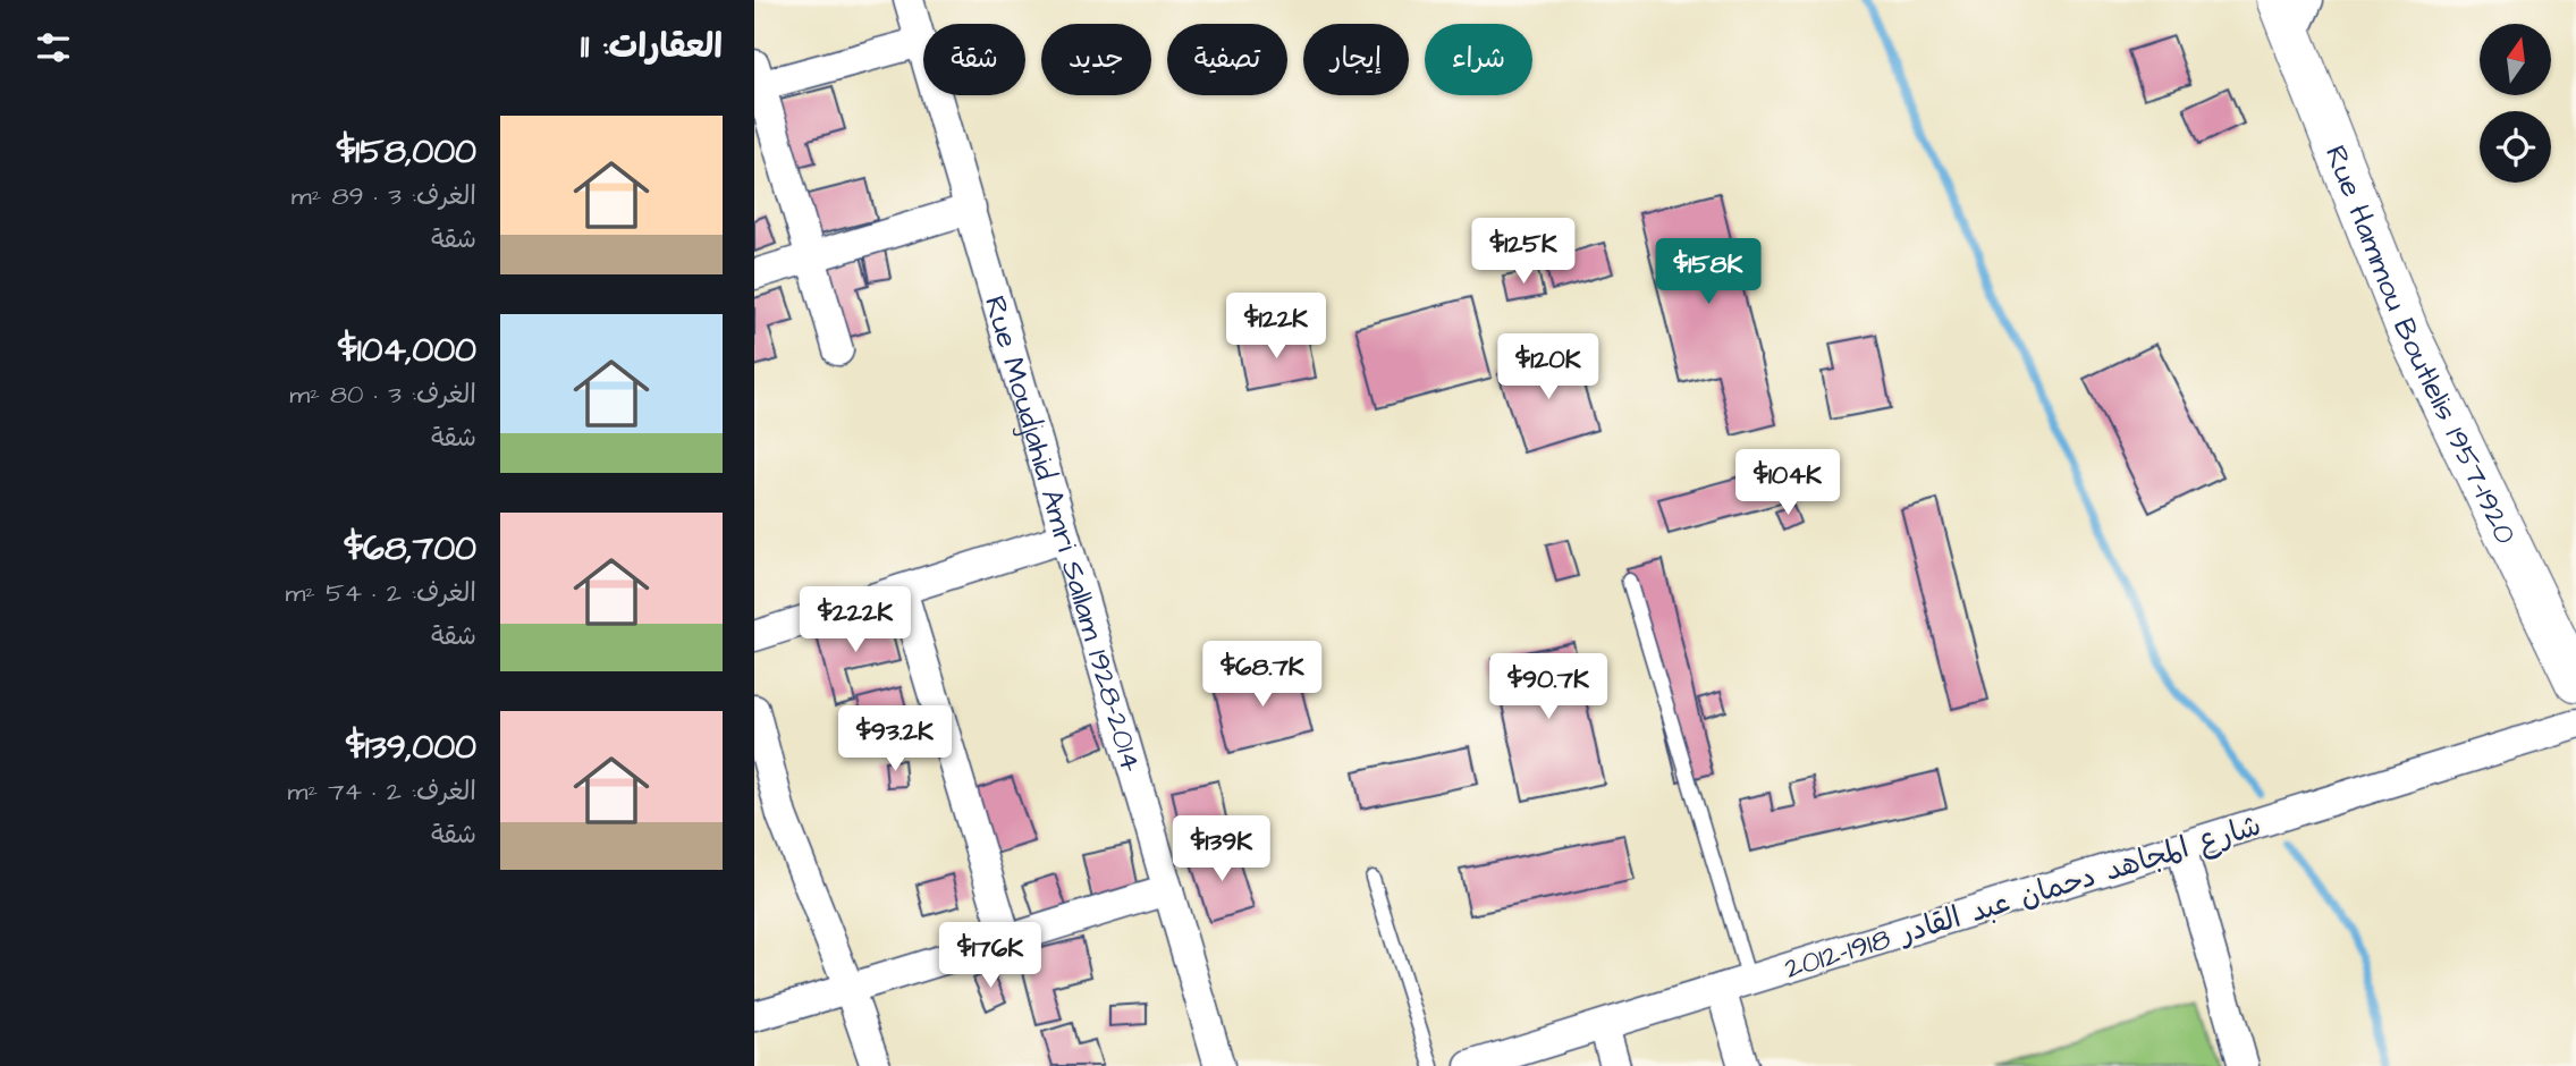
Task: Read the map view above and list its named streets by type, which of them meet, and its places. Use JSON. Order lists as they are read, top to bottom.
{
  "streets": {
    "main road": ["Rue Hammou Boutlelis 1957-1920"],
    "street": ["Rue Moudjahid Amri Sallam 1928-2014", "شارع المجاهد دحمان عبد القادر 1918-2012"]
  },
  "north": "top",
  "page": {
    "heading": "العقارات: 11",
    "chip": [
      "شراء",
      "إيجار",
      "تصفية",
      "جديد",
      "شقة"
    ],
    "list": [
      {
        "name": "$158,000",
        "note": "الغرف: 3 · 89 m² · شقة"
      },
      {
        "name": "$104,000",
        "note": "الغرف: 3 · 80 m² · شقة"
      },
      {
        "name": "$68,700",
        "note": "الغرف: 2 · 54 m² · شقة"
      },
      {
        "name": "$139,000",
        "note": "الغرف: 2 · 74 m² · شقة"
      }
    ],
    "price": [
      "$125K",
      "$158K",
      "$122K",
      "$120K",
      "$104K",
      "$222K",
      "$68.7K",
      "$90.7K",
      "$93.2K",
      "$139K",
      "$176K"
    ]
  }
}
